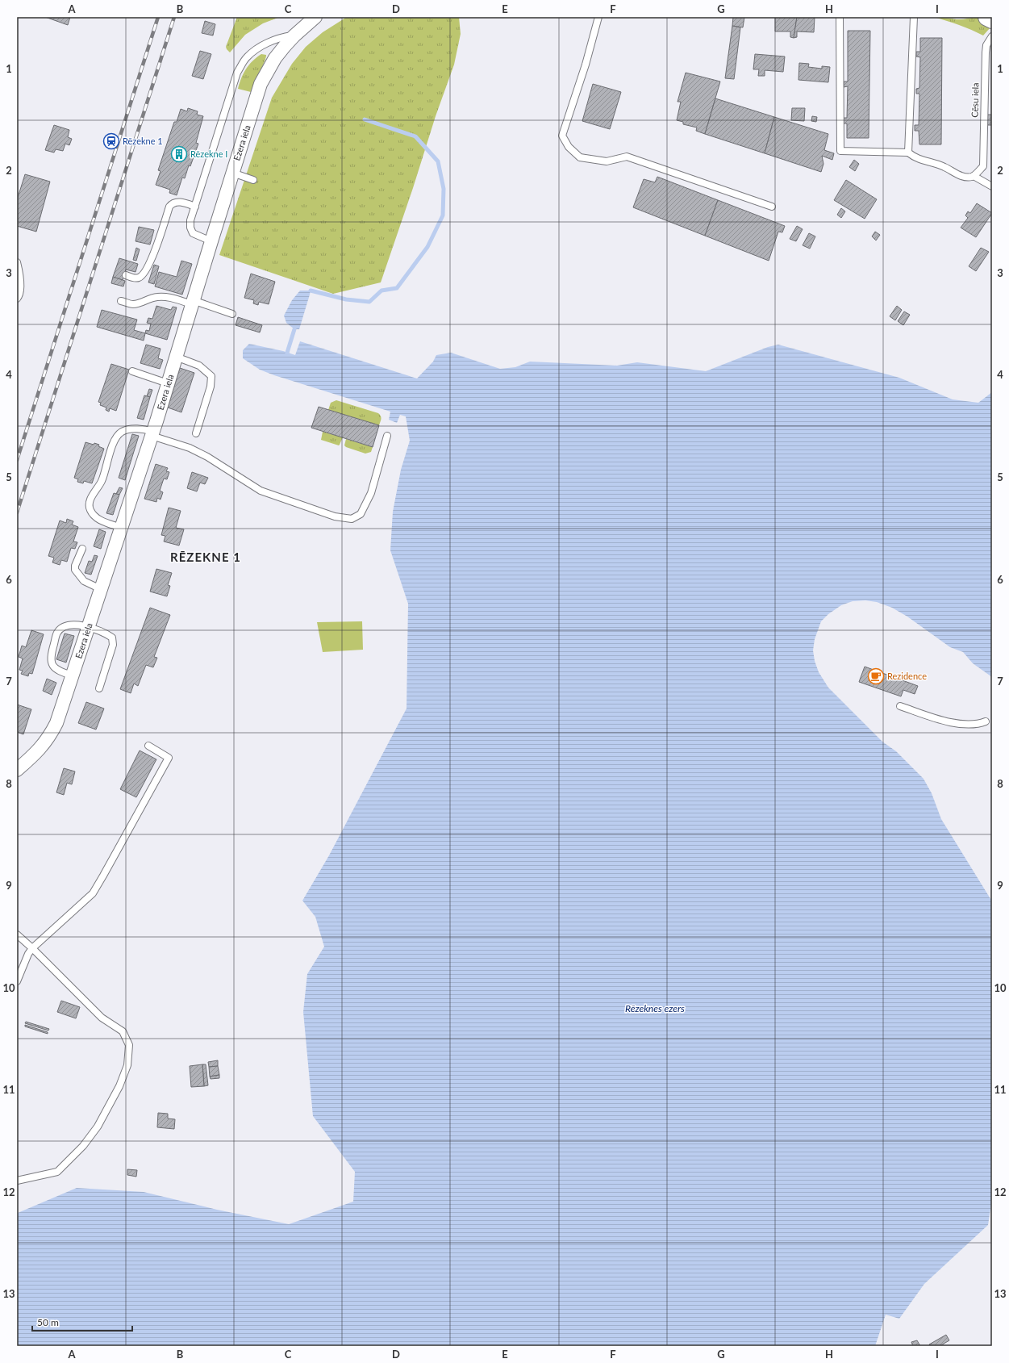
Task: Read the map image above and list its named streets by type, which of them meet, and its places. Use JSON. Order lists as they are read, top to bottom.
{
  "streets": {
    "street": ["Ezera iela"],
    "lane": ["Cēsu iela"]
  },
  "districts": ["RĒZEKNE 1"],
  "water": ["Rēzeknes ezers"],
  "places": {
    "station": ["Rēzekne 1"],
    "building": ["Rēzekne I"],
    "cafe": ["Rezidence"]
  },
  "scale_bar": "50 m",
  "grid": {
    "columns": [
      "A",
      "B",
      "C",
      "D",
      "E",
      "F",
      "G",
      "H",
      "I"
    ],
    "rows": [
      "1",
      "2",
      "3",
      "4",
      "5",
      "6",
      "7",
      "8",
      "9",
      "10",
      "11",
      "12",
      "13"
    ]
  }
}
